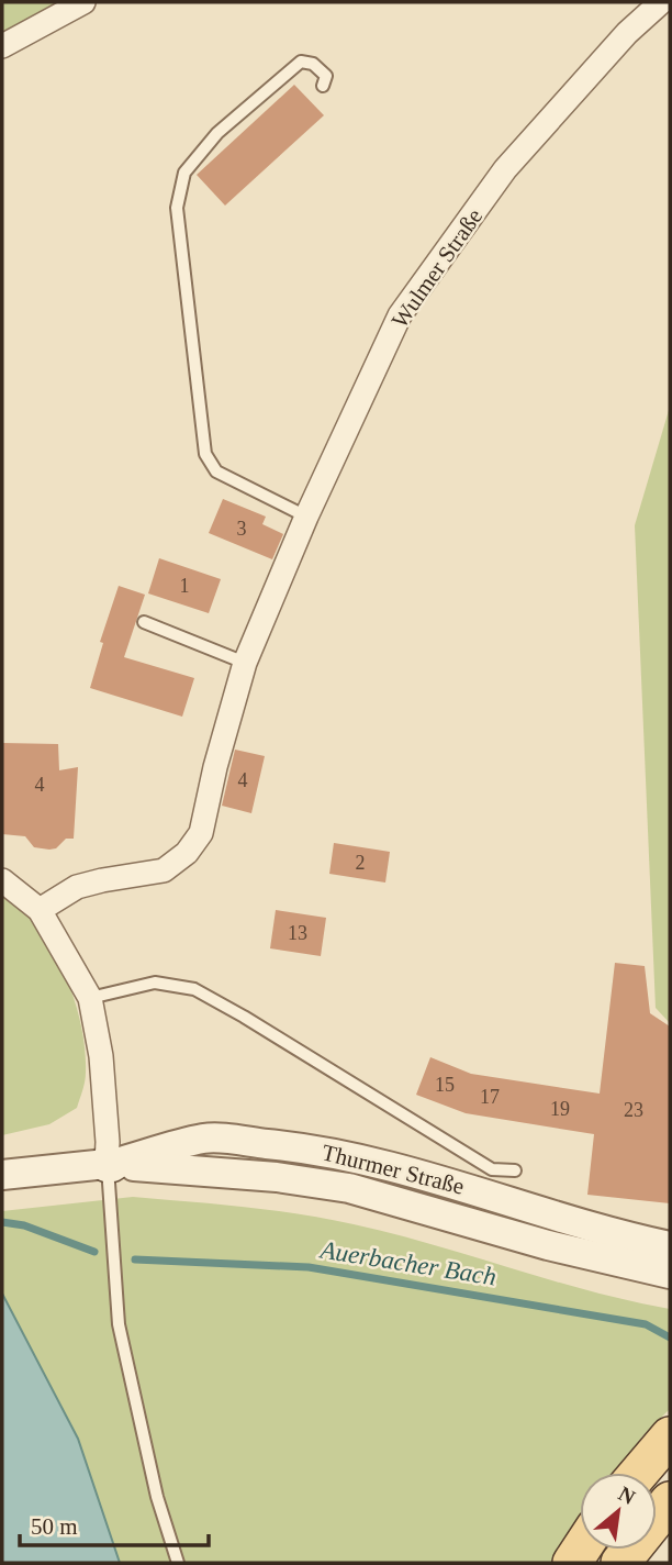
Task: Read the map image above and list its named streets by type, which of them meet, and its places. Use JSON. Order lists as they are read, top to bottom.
{
  "streets": {
    "street": ["Wulmer Straße", "Thurmer Straße"]
  },
  "water": ["Auerbacher Bach"],
  "house_numbers": [
    "3",
    "1",
    "4",
    "4",
    "2",
    "13",
    "15",
    "17",
    "19",
    "23"
  ],
  "scale_bar": "50 m",
  "north": "top right"
}
